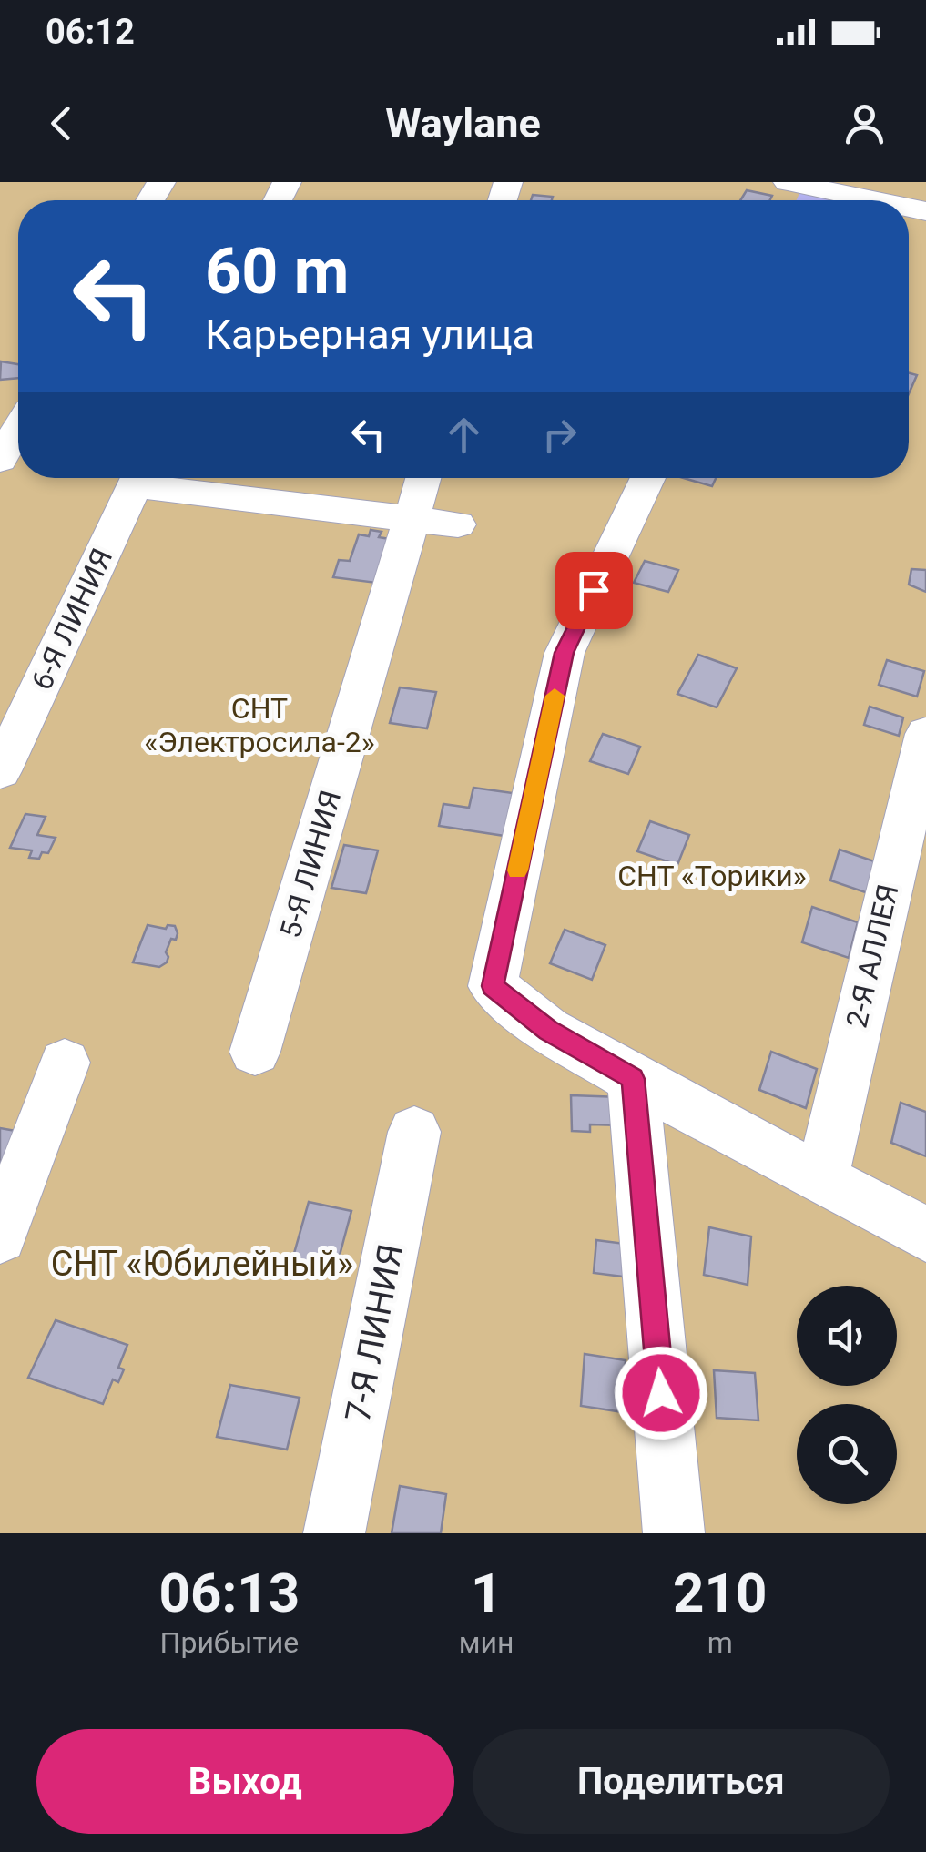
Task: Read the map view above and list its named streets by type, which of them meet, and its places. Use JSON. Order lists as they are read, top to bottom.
{
  "streets": {
    "street": [
      "6-Я ЛИНИЯ",
      "5-Я ЛИНИЯ",
      "2-Я АЛЛЕЯ",
      "7-Я ЛИНИЯ"
    ]
  },
  "parks": ["СНТ «Электросила-2»", "СНТ «Торики»", "СНТ «Юбилейный»"],
  "page": {
    "status": "06:12",
    "header": "Waylane",
    "turn": ["60 m", "Карьерная улица"],
    "eta": [
      "06:13",
      "Прибытие",
      "1",
      "мин",
      "210",
      "m"
    ],
    "buttons": ["Выход", "Поделиться"]
  }
}
